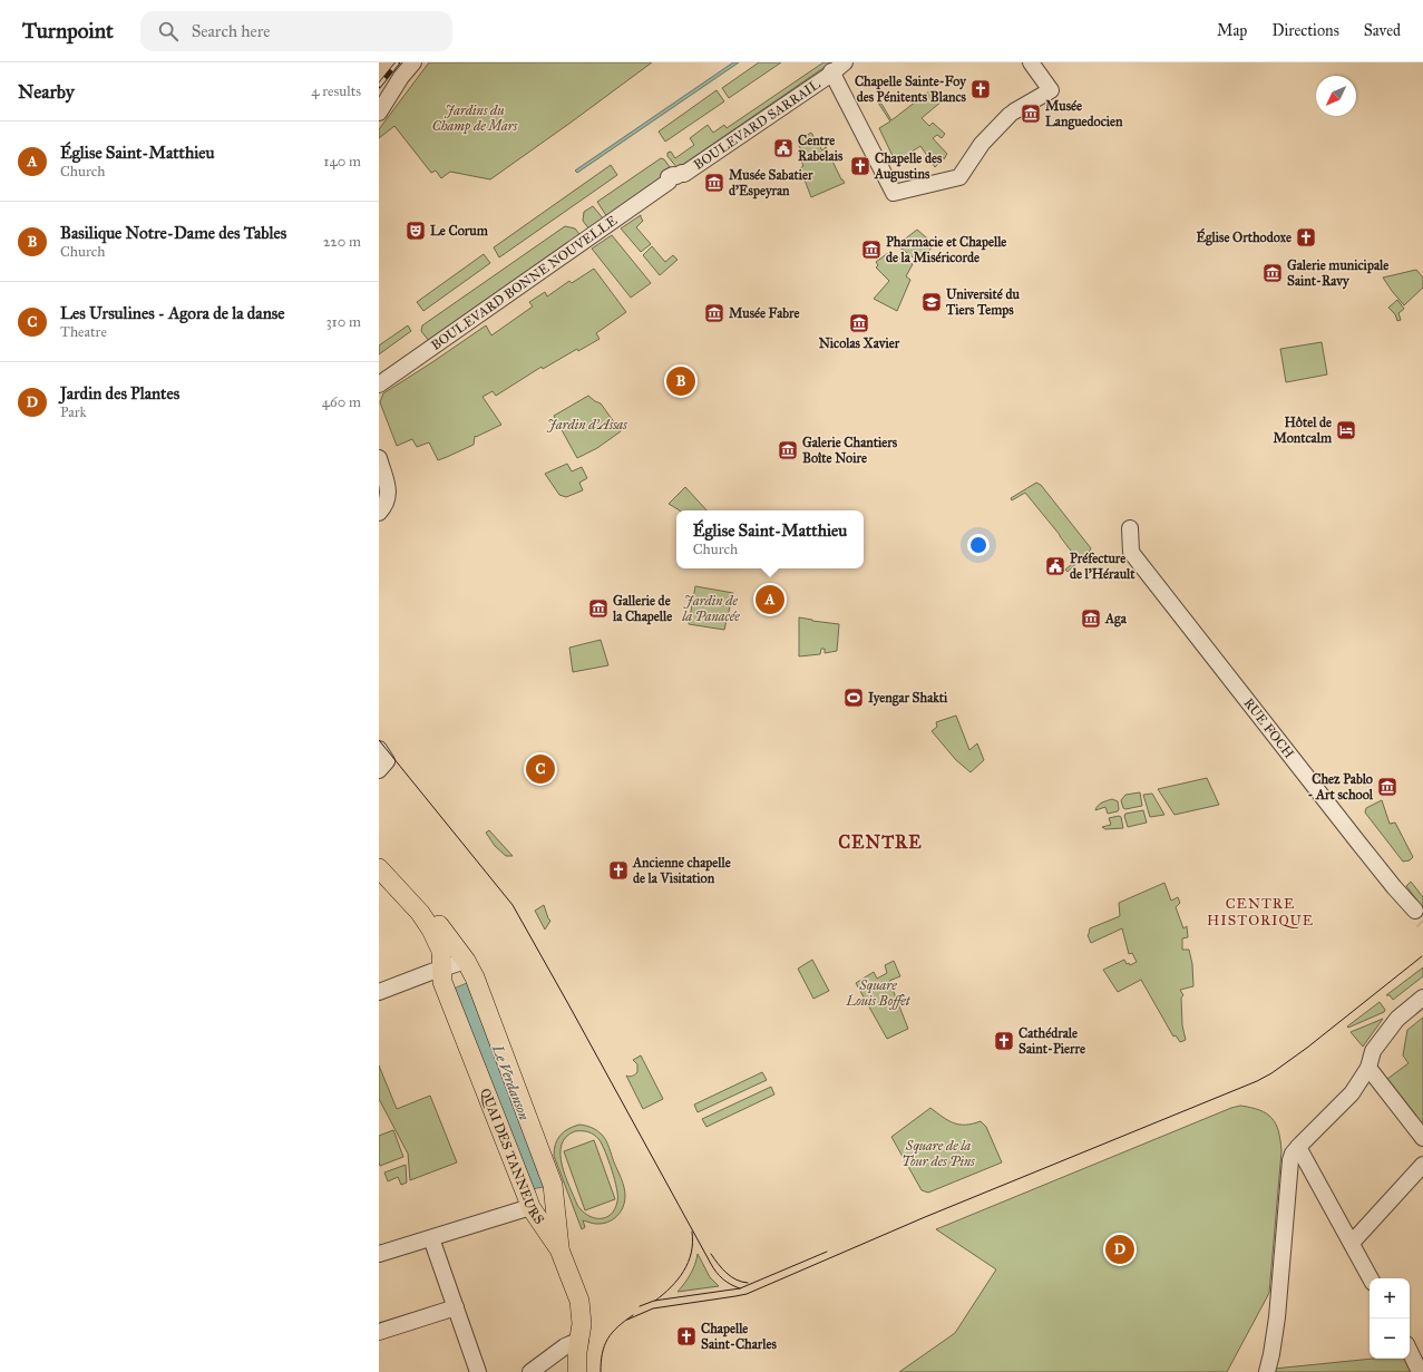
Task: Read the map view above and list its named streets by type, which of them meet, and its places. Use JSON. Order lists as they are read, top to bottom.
{
  "streets": {
    "main road": ["QUAI DES TANNEURS"],
    "street": ["BOULEVARD SARRAIL", "BOULEVARD BONNE NOUVELLE", "RUE FOCH"]
  },
  "crossings": [
    ["BOULEVARD SARRAIL", "BOULEVARD BONNE NOUVELLE"]
  ],
  "districts": ["CENTRE", "CENTRE HISTORIQUE"],
  "water": ["Le Verdanson"],
  "parks": [
    "Jardins du Champ de Mars",
    "Jardin d'Assas",
    "Jardin de la Panacée",
    "Square Louis Boffet",
    "Square de la Tour des Pins"
  ],
  "places": {
    "church": [
      "Chapelle Sainte-Foy des Pénitents Blancs",
      "Chapelle des Augustins",
      "Église Orthodoxe",
      "Ancienne chapelle de la Visitation",
      "Cathédrale Saint-Pierre",
      "Chapelle Saint-Charles"
    ],
    "museum": [
      "Musée Languedocien",
      "Musée Sabatier d'Espeyran",
      "Pharmacie et Chapelle de la Miséricorde",
      "Galerie municipale Saint-Ravy",
      "Musée Fabre",
      "Nicolas Xavier",
      "Galerie Chantiers Boîte Noire",
      "Gallerie de la Chapelle",
      "Aga",
      "Chez Pablo - Art school"
    ],
    "public building": ["Centre Rabelais", "Préfecture de l'Hérault"],
    "theatre": ["Le Corum"],
    "school or university": ["Université du Tiers Temps"],
    "hotel": ["Hôtel de Montcalm"],
    "sports": ["Iyengar Shakti"]
  },
  "north": "bottom left",
  "page": {
    "header": "Turnpoint",
    "search": "Search here",
    "nav": ["Map", "Directions", "Saved"],
    "heading": ["Nearby", "4 results"],
    "list": [
      {
        "mark": "A",
        "name": "Église Saint-Matthieu",
        "note": "Church",
        "value": "140 m"
      },
      {
        "mark": "B",
        "name": "Basilique Notre-Dame des Tables",
        "note": "Church",
        "value": "220 m"
      },
      {
        "mark": "C",
        "name": "Les Ursulines - Agora de la danse",
        "note": "Theatre",
        "value": "310 m"
      },
      {
        "mark": "D",
        "name": "Jardin des Plantes",
        "note": "Park",
        "value": "460 m"
      }
    ],
    "pins": [
      "B",
      "A",
      "C",
      "D"
    ],
    "popup": ["Église Saint-Matthieu", "Church"],
    "map_buttons": ["+", "−"]
  }
}
